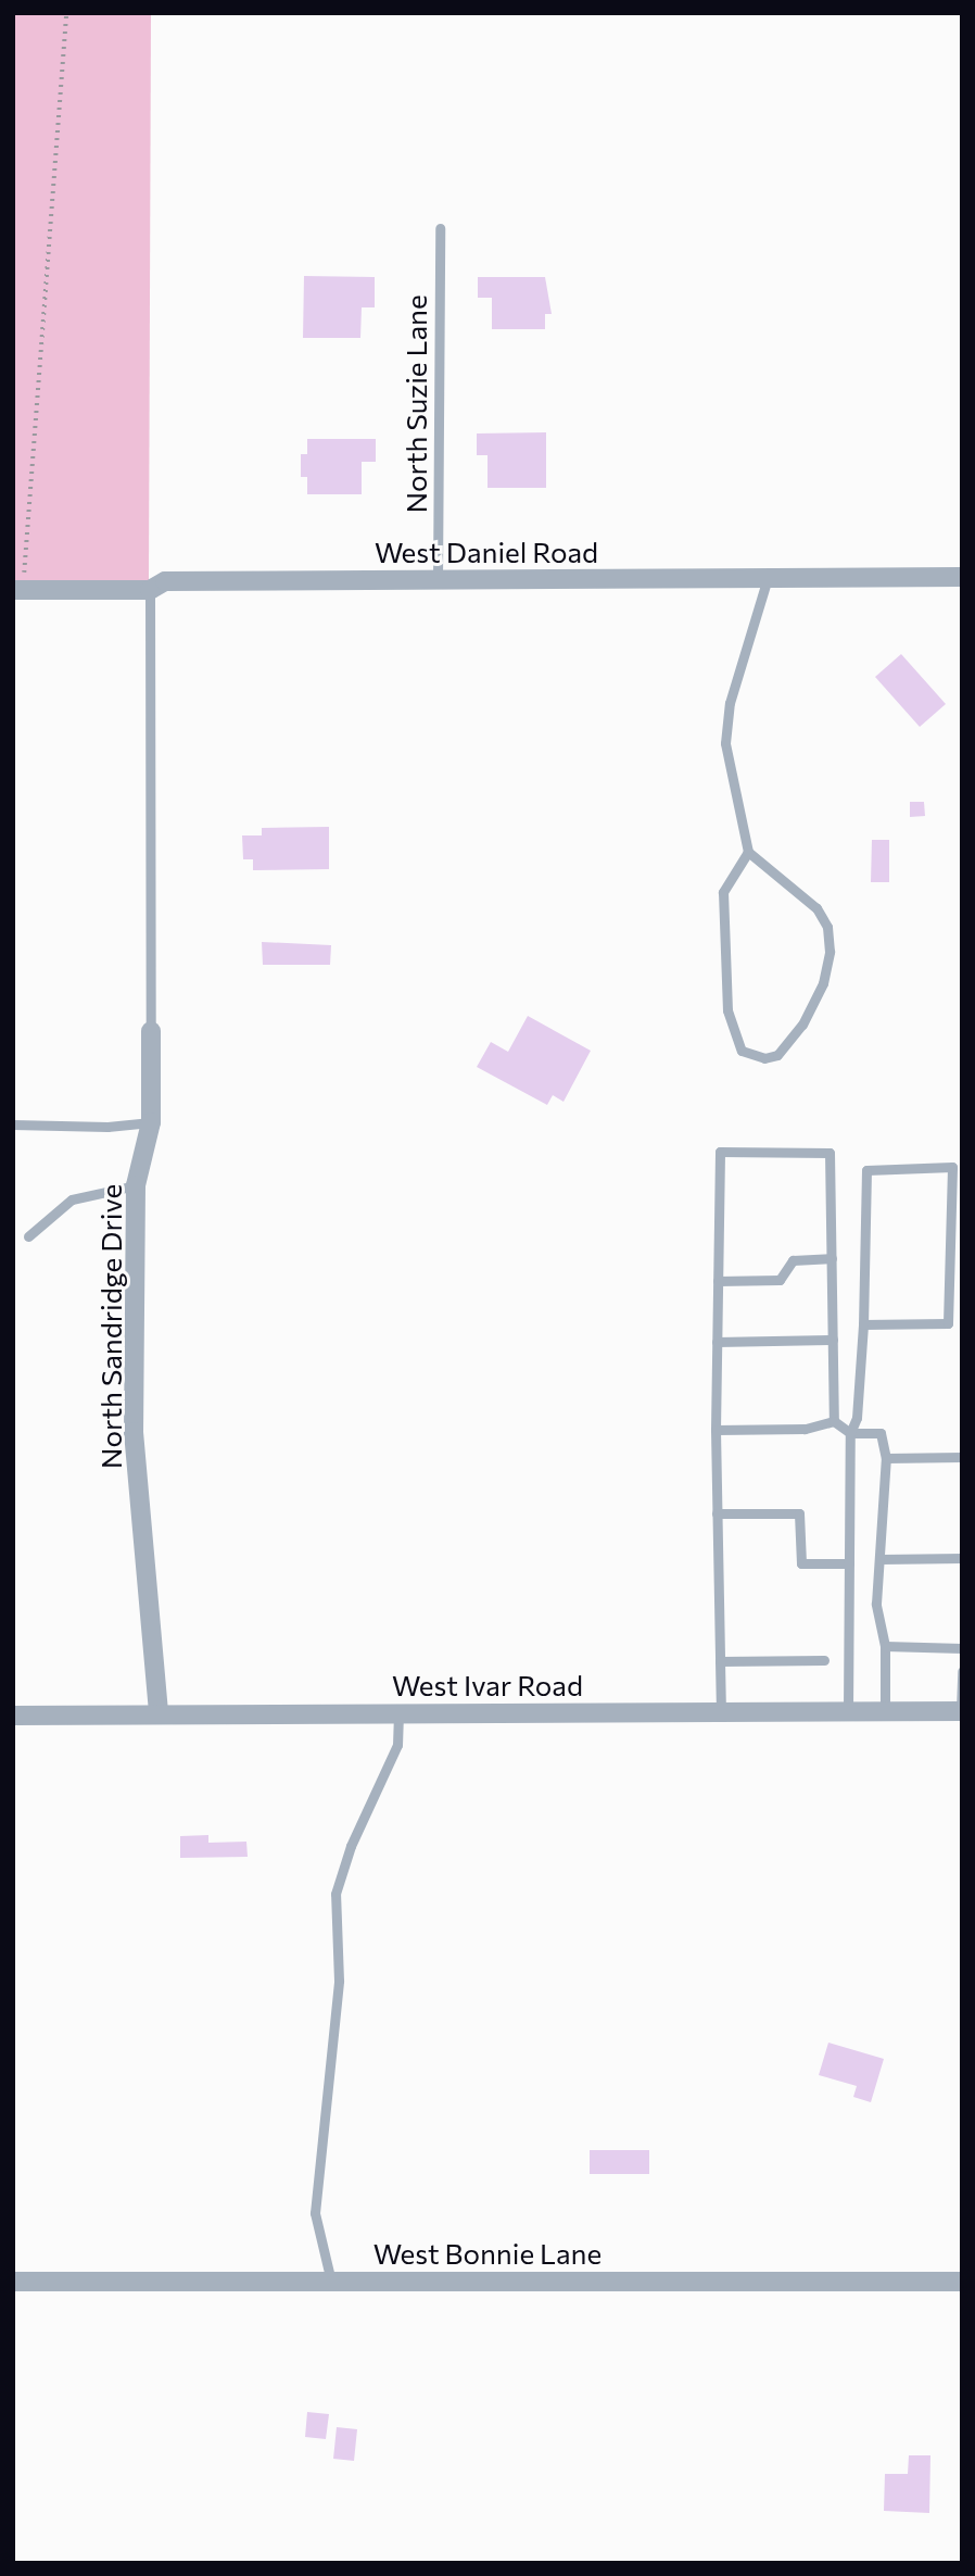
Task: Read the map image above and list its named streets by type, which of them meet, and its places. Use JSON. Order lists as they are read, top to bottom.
{
  "streets": {
    "street": [
      "West Daniel Road",
      "North Sandridge Drive",
      "West Ivar Road",
      "West Bonnie Lane"
    ],
    "lane": ["North Suzie Lane"]
  },
  "crossings": [
    ["North Suzie Lane", "West Daniel Road"],
    ["North Sandridge Drive", "West Ivar Road"]
  ]
}
